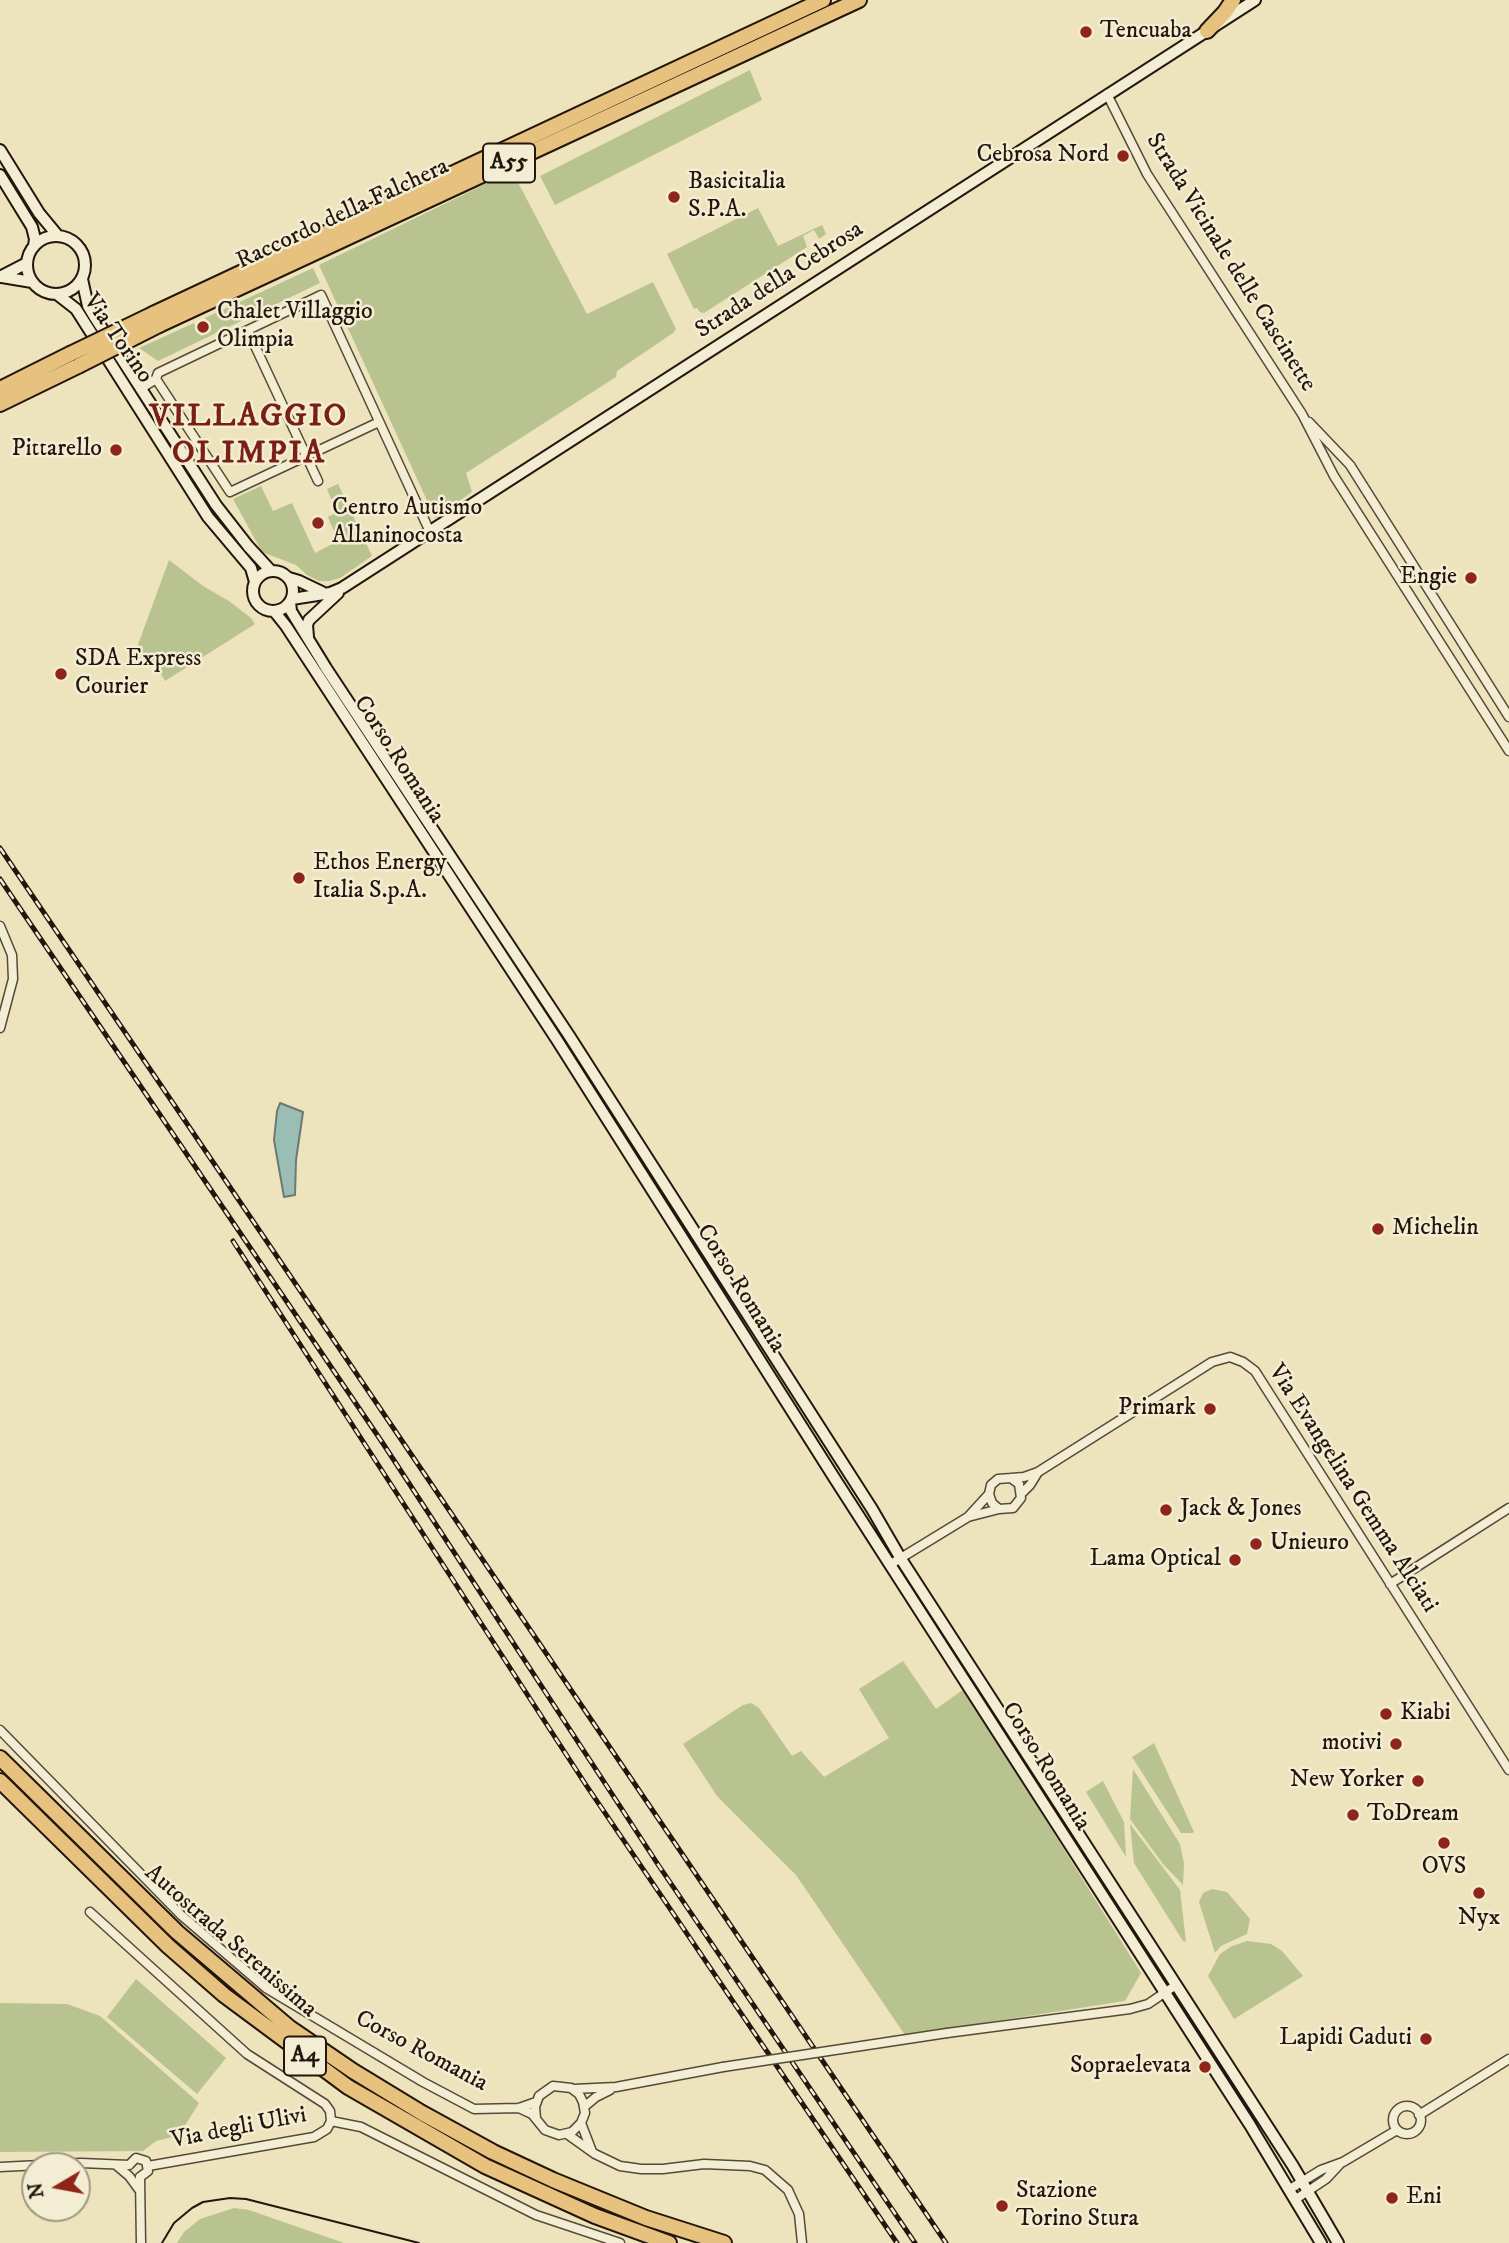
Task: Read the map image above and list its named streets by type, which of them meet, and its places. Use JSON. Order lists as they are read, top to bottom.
{
  "streets": {
    "highway": [
      "A55",
      "Raccordo della Falchera",
      "Autostrada Serenissima",
      "A4"
    ],
    "main road": ["Strada della Cebrosa", "Via Torino", "Corso Romania"],
    "street": ["Strada Vicinale delle Cascinette", "Via Evangelina Gemma Alciati", "Via degli Ulivi"]
  },
  "crossings": [
    ["Strada Vicinale delle Cascinette", "Strada della Cebrosa"],
    ["Strada della Cebrosa", "Via Torino"],
    ["Strada della Cebrosa", "Corso Romania"],
    ["Via Torino", "Corso Romania"]
  ],
  "districts": ["VILLAGGIO OLIMPIA"],
  "places": [
    "Tencuaba",
    "Cebrosa Nord",
    "Basicitalia S.P.A.",
    "Chalet Villaggio Olimpia",
    "Pittarello",
    "Centro Autismo Allaninocosta",
    "Engie",
    "SDA Express Courier",
    "Ethos Energy Italia S.p.A.",
    "Michelin",
    "Primark",
    "Jack & Jones",
    "Unieuro",
    "Lama Optical",
    "Kiabi",
    "motivi",
    "New Yorker",
    "ToDream",
    "OVS",
    "Nyx",
    "Lapidi Caduti",
    "Sopraelevata",
    "Eni",
    "Stazione Torino Stura"
  ],
  "north": "left"
}
